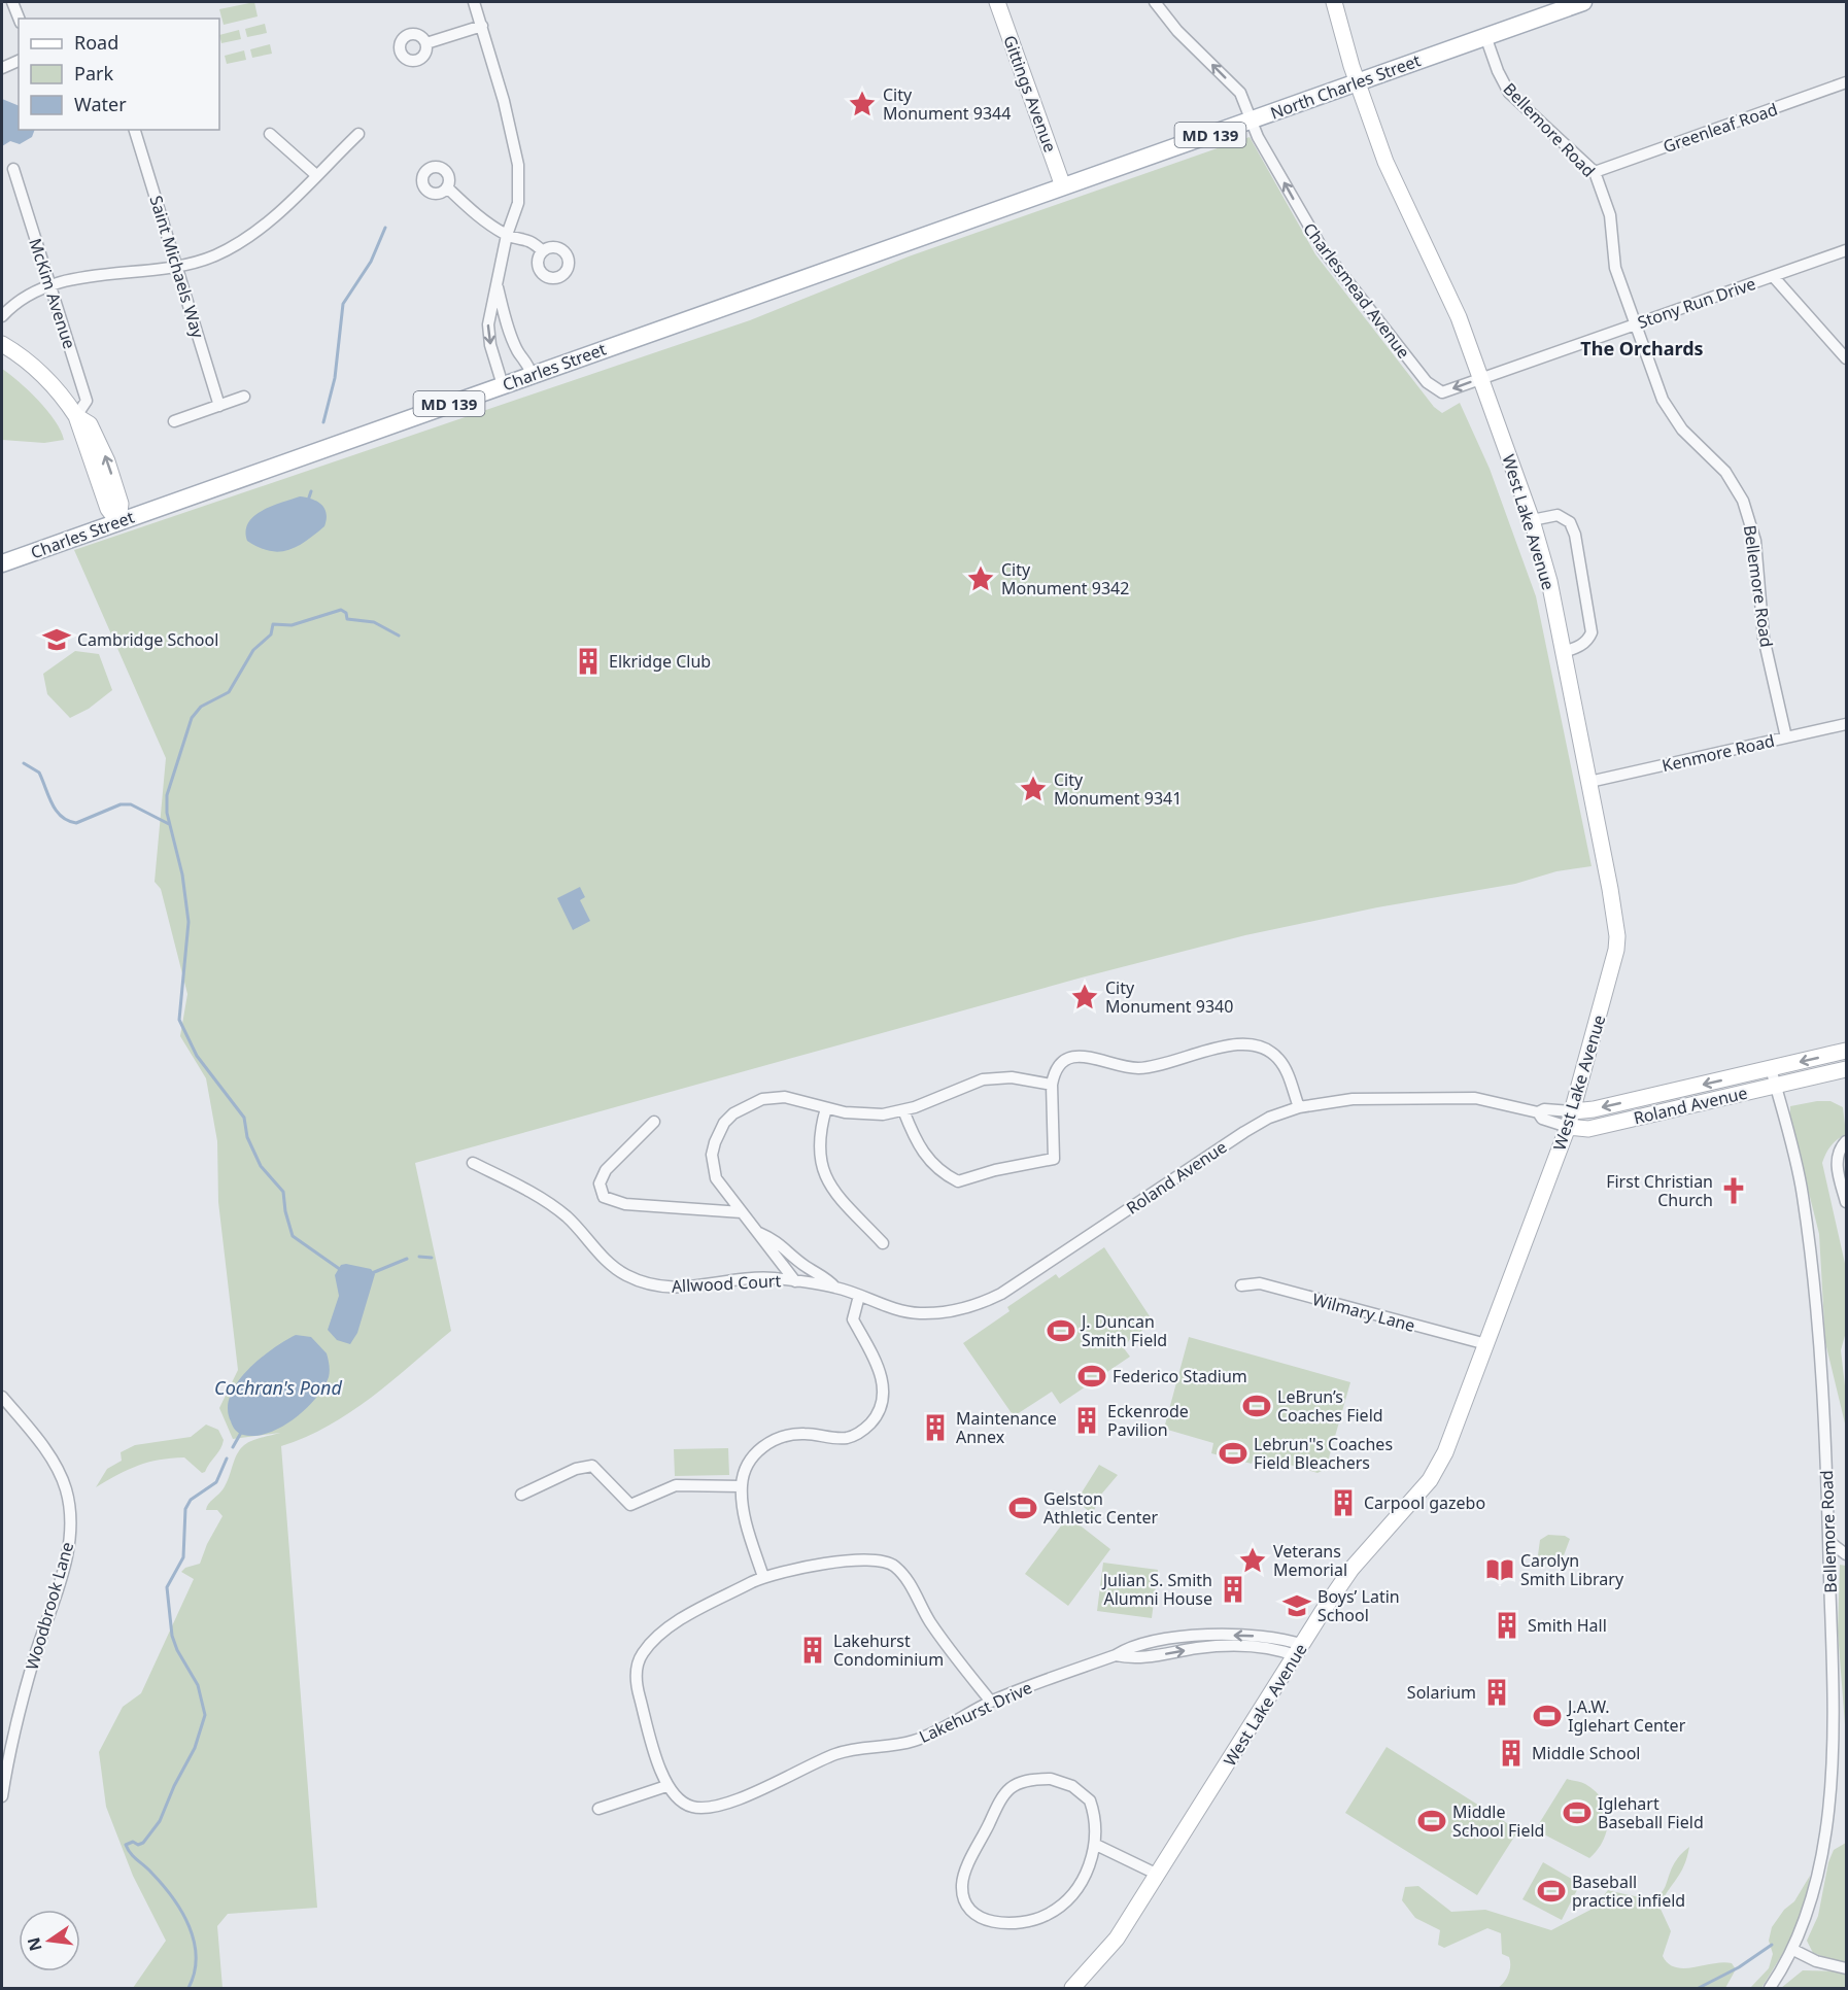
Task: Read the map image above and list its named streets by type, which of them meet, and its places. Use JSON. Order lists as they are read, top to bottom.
{
  "streets": {
    "main road": ["North Charles Street", "MD 139", "Charles Street"],
    "street": [
      "Gittings Avenue",
      "Greenleaf Road",
      "Bellemore Road",
      "Saint Michaels Way",
      "Charlesmead Avenue",
      "McKim Avenue",
      "Stony Run Drive",
      "West Lake Avenue",
      "Kenmore Road",
      "Roland Avenue",
      "Allwood Court",
      "Wilmary Lane",
      "Woodbrook Lane",
      "Lakehurst Drive"
    ]
  },
  "crossings": [
    ["North Charles Street", "Gittings Avenue"],
    ["North Charles Street", "Bellemore Road"],
    ["North Charles Street", "Charlesmead Avenue"],
    ["North Charles Street", "Charles Street"],
    ["North Charles Street", "West Lake Avenue"],
    ["Greenleaf Road", "Bellemore Road"],
    ["Bellemore Road", "Stony Run Drive"],
    ["Bellemore Road", "Kenmore Road"],
    ["Bellemore Road", "Roland Avenue"],
    ["Charlesmead Avenue", "Stony Run Drive"],
    ["Stony Run Drive", "West Lake Avenue"],
    ["West Lake Avenue", "Kenmore Road"],
    ["West Lake Avenue", "Roland Avenue"],
    ["West Lake Avenue", "Wilmary Lane"],
    ["West Lake Avenue", "Lakehurst Drive"],
    ["Roland Avenue", "Allwood Court"]
  ],
  "one_way": ["Charlesmead Avenue"],
  "districts": ["The Orchards"],
  "water": ["Cochran's Pond"],
  "places": {
    "place": [
      "City Monument 9344",
      "City Monument 9342",
      "City Monument 9341",
      "City Monument 9340",
      "Veterans Memorial"
    ],
    "school or university": ["Cambridge School", "Boys’ Latin School"],
    "building": [
      "Elkridge Club",
      "Eckenrode Pavilion",
      "Maintenance Annex",
      "Carpool gazebo",
      "Julian S. Smith Alumni House",
      "Smith Hall",
      "Lakehurst Condominium",
      "Solarium",
      "Middle School"
    ],
    "church": ["First Christian Church"],
    "sports": [
      "J. Duncan Smith Field",
      "Federico Stadium",
      "LeBrun’s Coaches Field",
      "Lebrun''s Coaches Field Bleachers",
      "Gelston Athletic Center",
      "J.A.W. Iglehart Center",
      "Iglehart Baseball Field",
      "Middle School Field",
      "Baseball practice infield"
    ],
    "library": ["Carolyn Smith Library"]
  },
  "legend": ["Road", "Park", "Water"],
  "north": "left"
}
